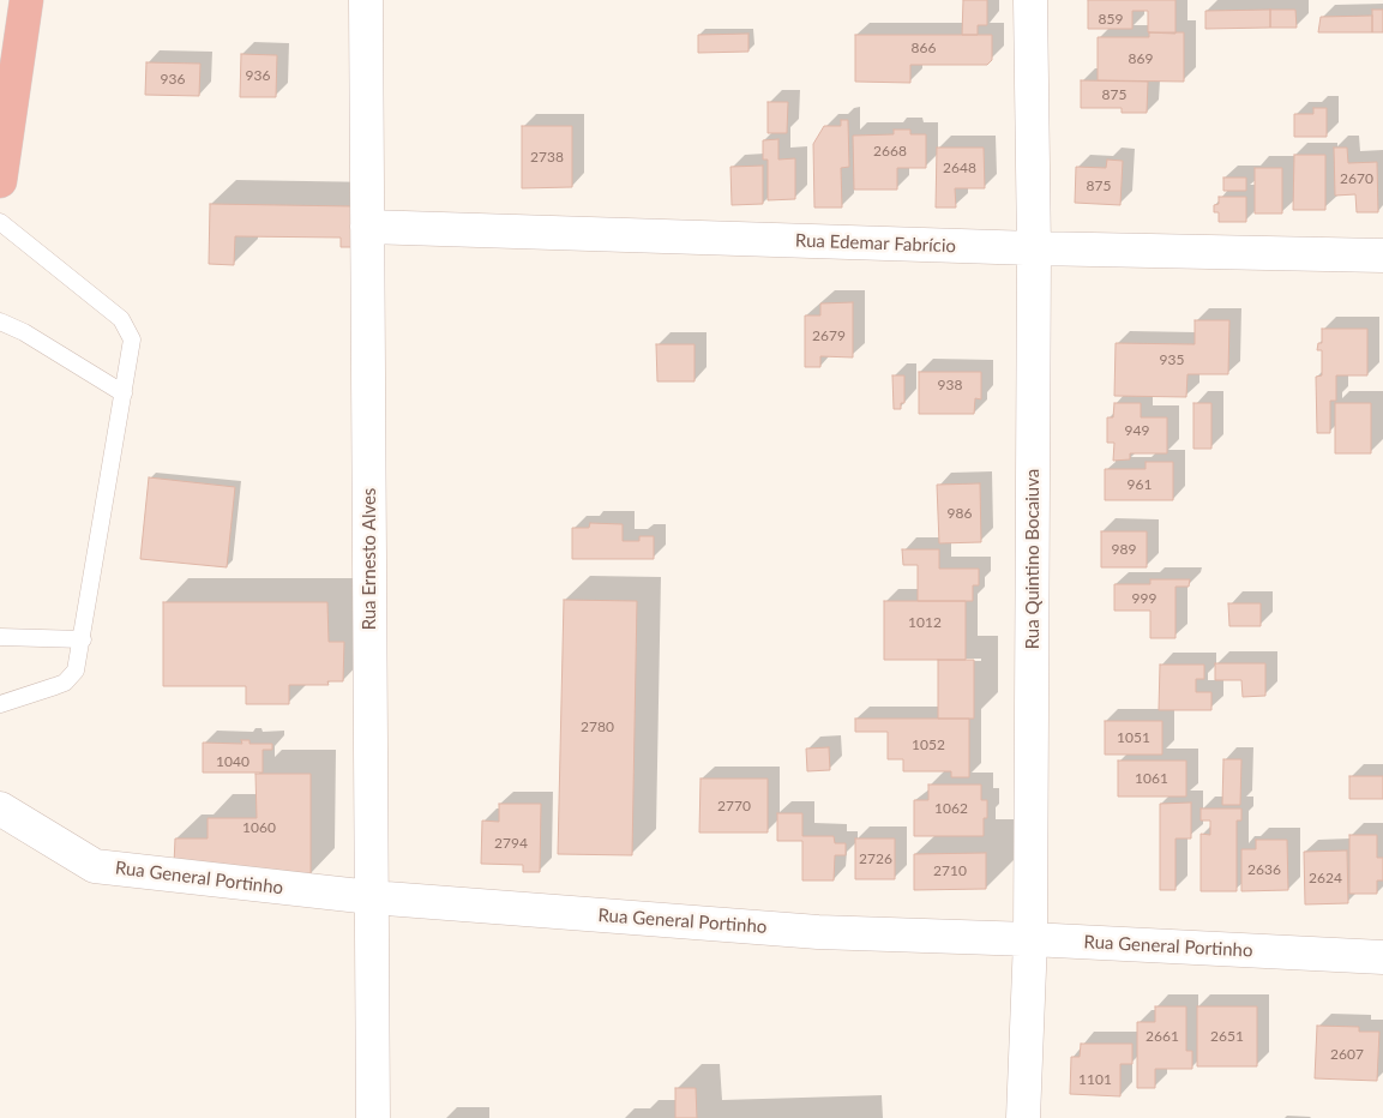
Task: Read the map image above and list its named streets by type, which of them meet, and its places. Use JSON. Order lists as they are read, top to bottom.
{
  "streets": {
    "street": [
      "Rua Edemar Fabrício",
      "Rua Ernesto Alves",
      "Rua Quintino Bocaiuva",
      "Rua General Portinho"
    ]
  },
  "crossings": [
    ["Rua Edemar Fabrício", "Rua Ernesto Alves"],
    ["Rua Edemar Fabrício", "Rua Quintino Bocaiuva"],
    ["Rua Ernesto Alves", "Rua General Portinho"],
    ["Rua Quintino Bocaiuva", "Rua General Portinho"]
  ],
  "house_numbers": [
    "859",
    "866",
    "869",
    "936",
    "936",
    "875",
    "2668",
    "2738",
    "2648",
    "2670",
    "875",
    "2679",
    "935",
    "938",
    "949",
    "961",
    "986",
    "989",
    "999",
    "1012",
    "2780",
    "1051",
    "1052",
    "1040",
    "1061",
    "2770",
    "1062",
    "1060",
    "2794",
    "2726",
    "2636",
    "2710",
    "2624",
    "2661",
    "2651",
    "2607",
    "1101"
  ]
}
